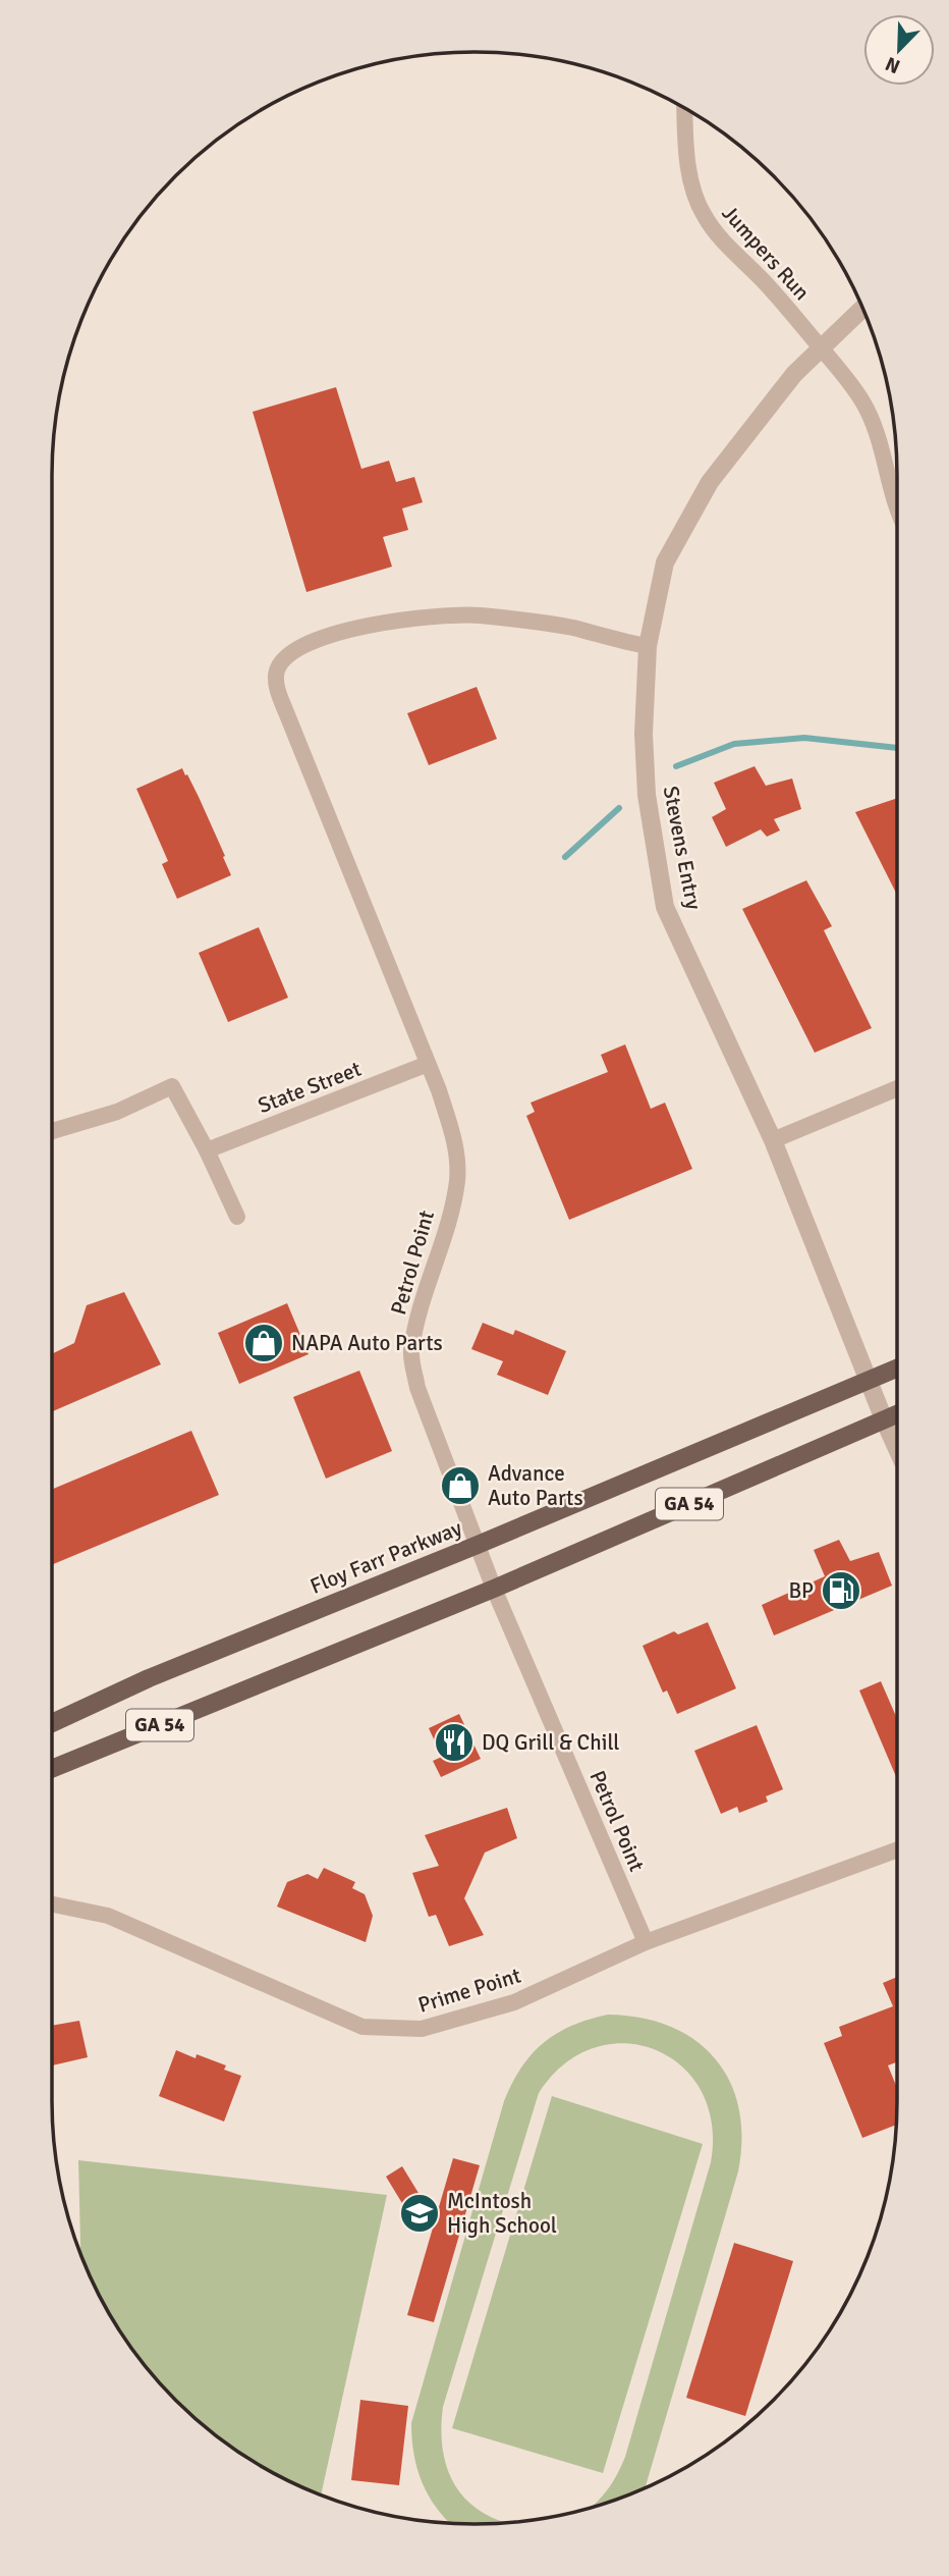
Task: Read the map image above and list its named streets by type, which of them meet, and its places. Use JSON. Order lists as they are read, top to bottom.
{
  "streets": {
    "main road": ["GA 54", "Floy Farr Parkway"],
    "street": [
      "Jumpers Run",
      "Stevens Entry",
      "State Street",
      "Petrol Point",
      "Prime Point"
    ]
  },
  "crossings": [
    ["Jumpers Run", "Stevens Entry"],
    ["Stevens Entry", "Petrol Point"],
    ["Stevens Entry", "GA 54"],
    ["Stevens Entry", "Floy Farr Parkway"],
    ["State Street", "Petrol Point"],
    ["Petrol Point", "GA 54"],
    ["Petrol Point", "Floy Farr Parkway"],
    ["Petrol Point", "Prime Point"]
  ],
  "places": {
    "shop": ["NAPA Auto Parts", "Advance Auto Parts"],
    "fuel station": ["BP"],
    "restaurant": ["DQ Grill & Chill"],
    "school or university": ["McIntosh High School"]
  },
  "north": "bottom left"
}
